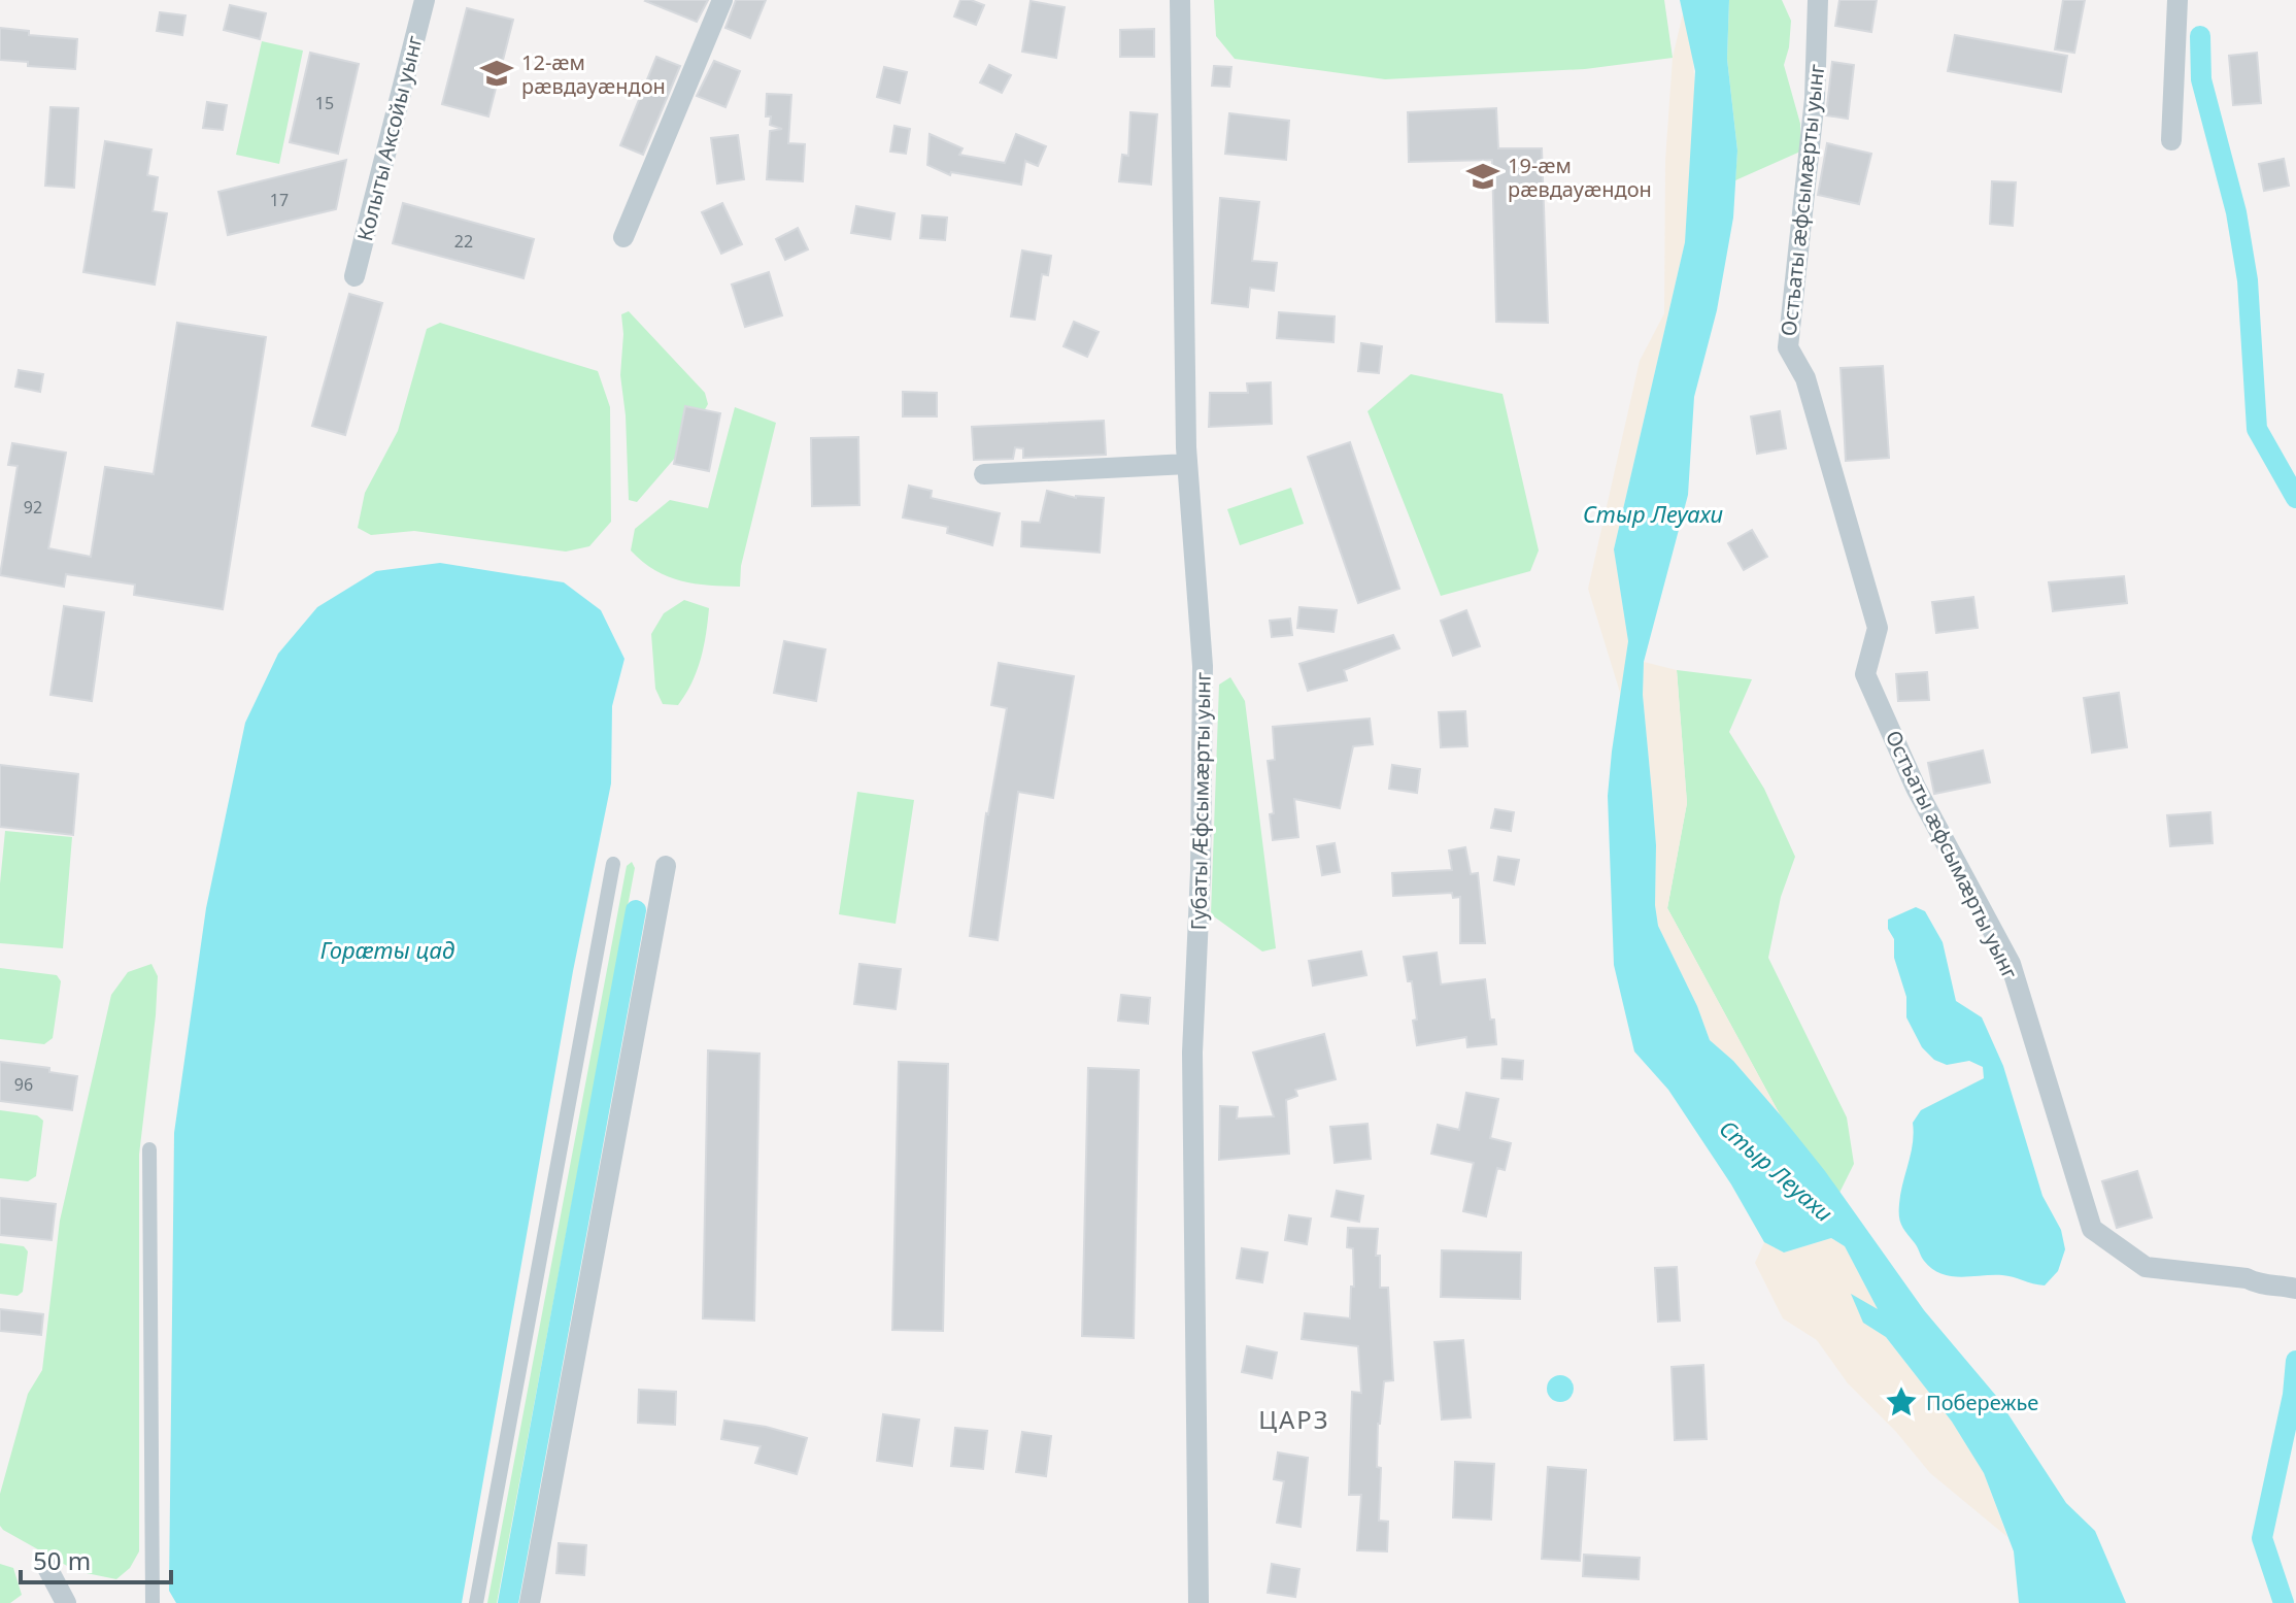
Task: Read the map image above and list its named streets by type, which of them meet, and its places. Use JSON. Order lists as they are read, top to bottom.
{
  "streets": {
    "street": ["Колыты Аксойы уынг", "Остъаты æфсымæрты уынг", "Губаты Æфсымæрты уынг"]
  },
  "districts": ["ЦАРЗ"],
  "water": ["Стыр Леуахи", "Горӕты цад"],
  "places": {
    "school or university": ["12-æм рӕвдауӕндон", "19-æм рӕвдауӕндон"],
    "place": ["Побережье"]
  },
  "house_numbers": [
    "15",
    "17",
    "22",
    "92",
    "96"
  ],
  "scale_bar": "50 m"
}
